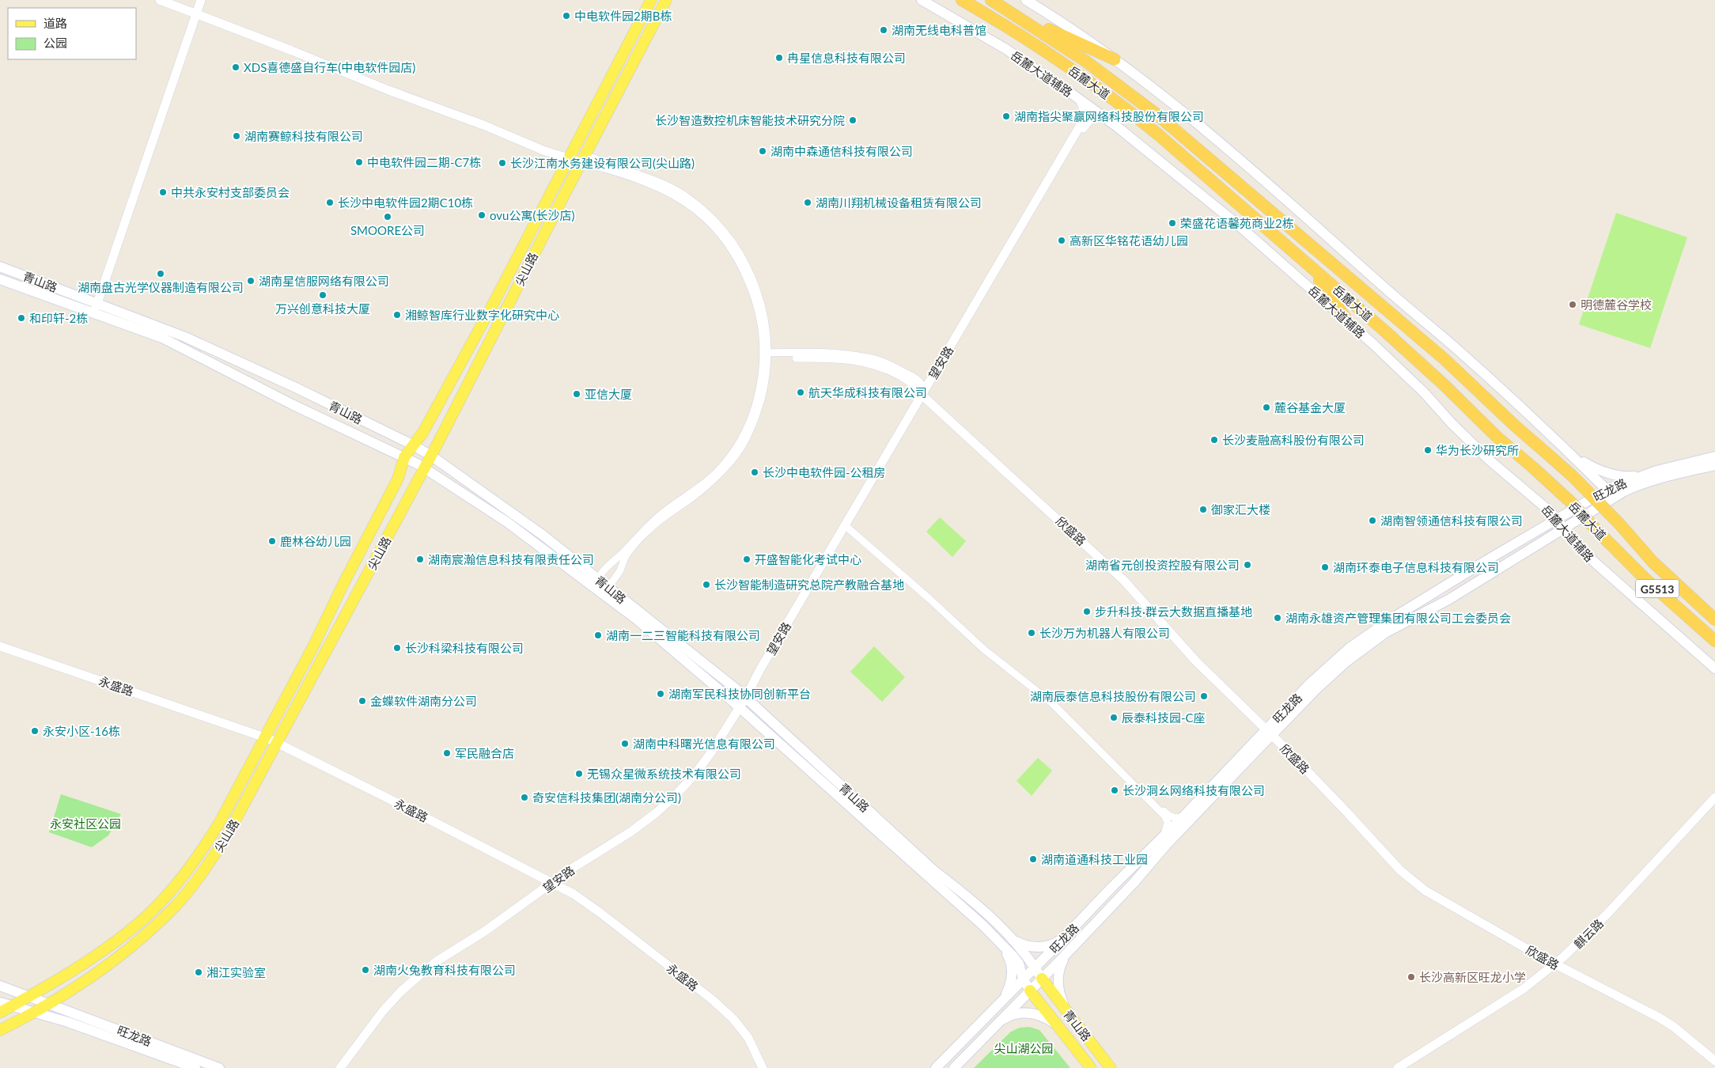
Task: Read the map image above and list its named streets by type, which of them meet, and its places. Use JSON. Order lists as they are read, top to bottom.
{
  "streets": {
    "highway": ["岳麓大道", "G5513"],
    "main road": [
      "岳麓大道辅路",
      "尖山路",
      "青山路",
      "旺龙路"
    ],
    "street": [
      "望安路",
      "欣盛路",
      "永盛路",
      "麒云路"
    ]
  },
  "crossings": [
    ["岳麓大道辅路", "望安路"],
    ["岳麓大道辅路", "旺龙路"],
    ["尖山路", "青山路"],
    ["尖山路", "旺龙路"],
    ["尖山路", "永盛路"],
    ["青山路", "望安路"],
    ["青山路", "旺龙路"],
    ["望安路", "欣盛路"],
    ["望安路", "永盛路"],
    ["旺龙路", "欣盛路"],
    ["欣盛路", "麒云路"]
  ],
  "parks": ["永安社区公园", "尖山湖公园"],
  "places": [
    "中电软件园2期B栋",
    "湖南无线电科普馆",
    "冉星信息科技有限公司",
    "XDS喜德盛自行车(中电软件园店)",
    "湖南指尖聚赢网络科技股份有限公司",
    "长沙智造数控机床智能技术研究分院",
    "湖南赛鲸科技有限公司",
    "湖南中森通信科技有限公司",
    "中电软件园二期-C7栋",
    "长沙江南水务建设有限公司(尖山路)",
    "中共永安村支部委员会",
    "长沙中电软件园2期C10栋",
    "湖南川翔机械设备租赁有限公司",
    "ovu公寓(长沙店)",
    "SMOORE公司",
    "荣盛花语馨苑商业2栋",
    "高新区华铭花语幼儿园",
    "湖南盘古光学仪器制造有限公司",
    "湖南星信服网络有限公司",
    "万兴创意科技大厦",
    "明德麓谷学校",
    "湘鲸智库行业数字化研究中心",
    "和印轩-2栋",
    "航天华成科技有限公司",
    "亚信大厦",
    "麓谷基金大厦",
    "长沙麦融高科股份有限公司",
    "华为长沙研究所",
    "长沙中电软件园-公租房",
    "御家汇大楼",
    "湖南智领通信科技有限公司",
    "鹿林谷幼儿园",
    "湖南宸瀚信息科技有限责任公司",
    "开盛智能化考试中心",
    "湖南省元创投资控股有限公司",
    "湖南环泰电子信息科技有限公司",
    "长沙智能制造研究总院产教融合基地",
    "步升科技·群云大数据直播基地",
    "湖南永雄资产管理集团有限公司工会委员会",
    "长沙万为机器人有限公司",
    "湖南一二三智能科技有限公司",
    "长沙科梁科技有限公司",
    "湖南军民科技协同创新平台",
    "湖南辰泰信息科技股份有限公司",
    "金蝶软件湖南分公司",
    "辰泰科技园-C座",
    "永安小区-16栋",
    "湖南中科曙光信息有限公司",
    "军民融合店",
    "无锡众星微系统技术有限公司",
    "长沙洞幺网络科技有限公司",
    "奇安信科技集团(湖南分公司)",
    "湖南道通科技工业园",
    "湖南火兔教育科技有限公司",
    "湘江实验室",
    "长沙高新区旺龙小学"
  ],
  "legend": ["道路", "公园"]
}
